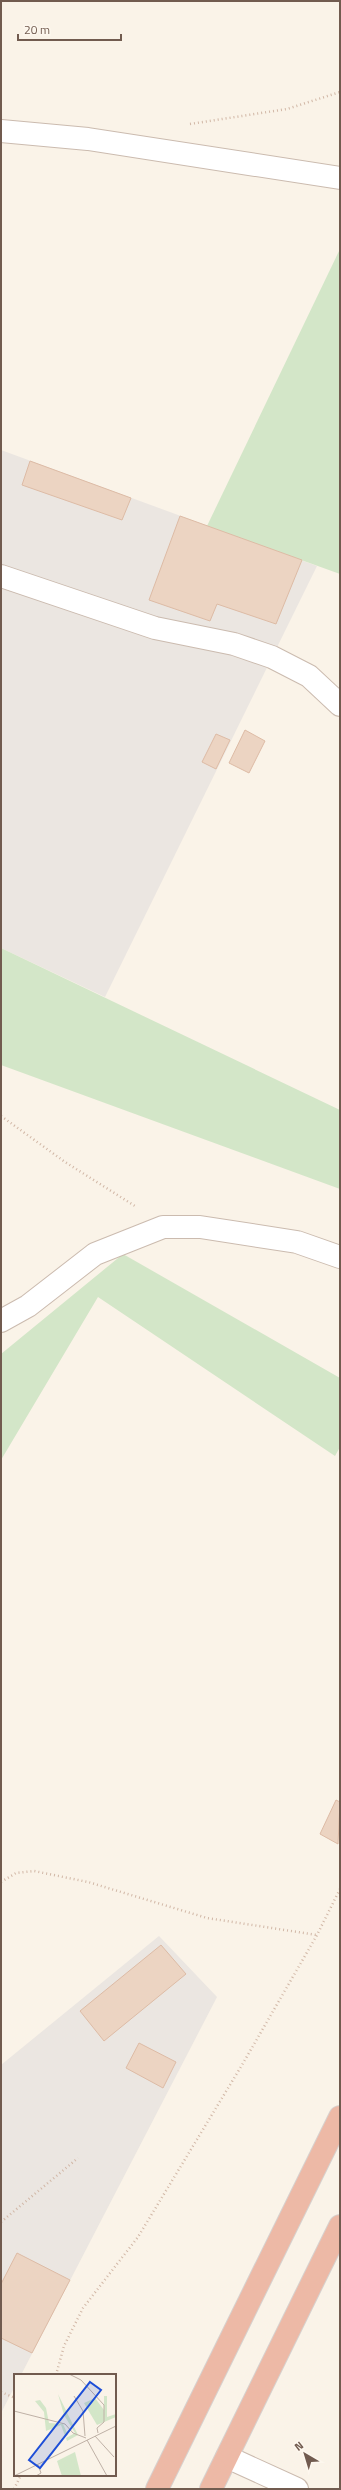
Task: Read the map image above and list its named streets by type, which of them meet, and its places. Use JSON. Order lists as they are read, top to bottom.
{
  "scale_bar": "20 m",
  "north": "top left"
}
